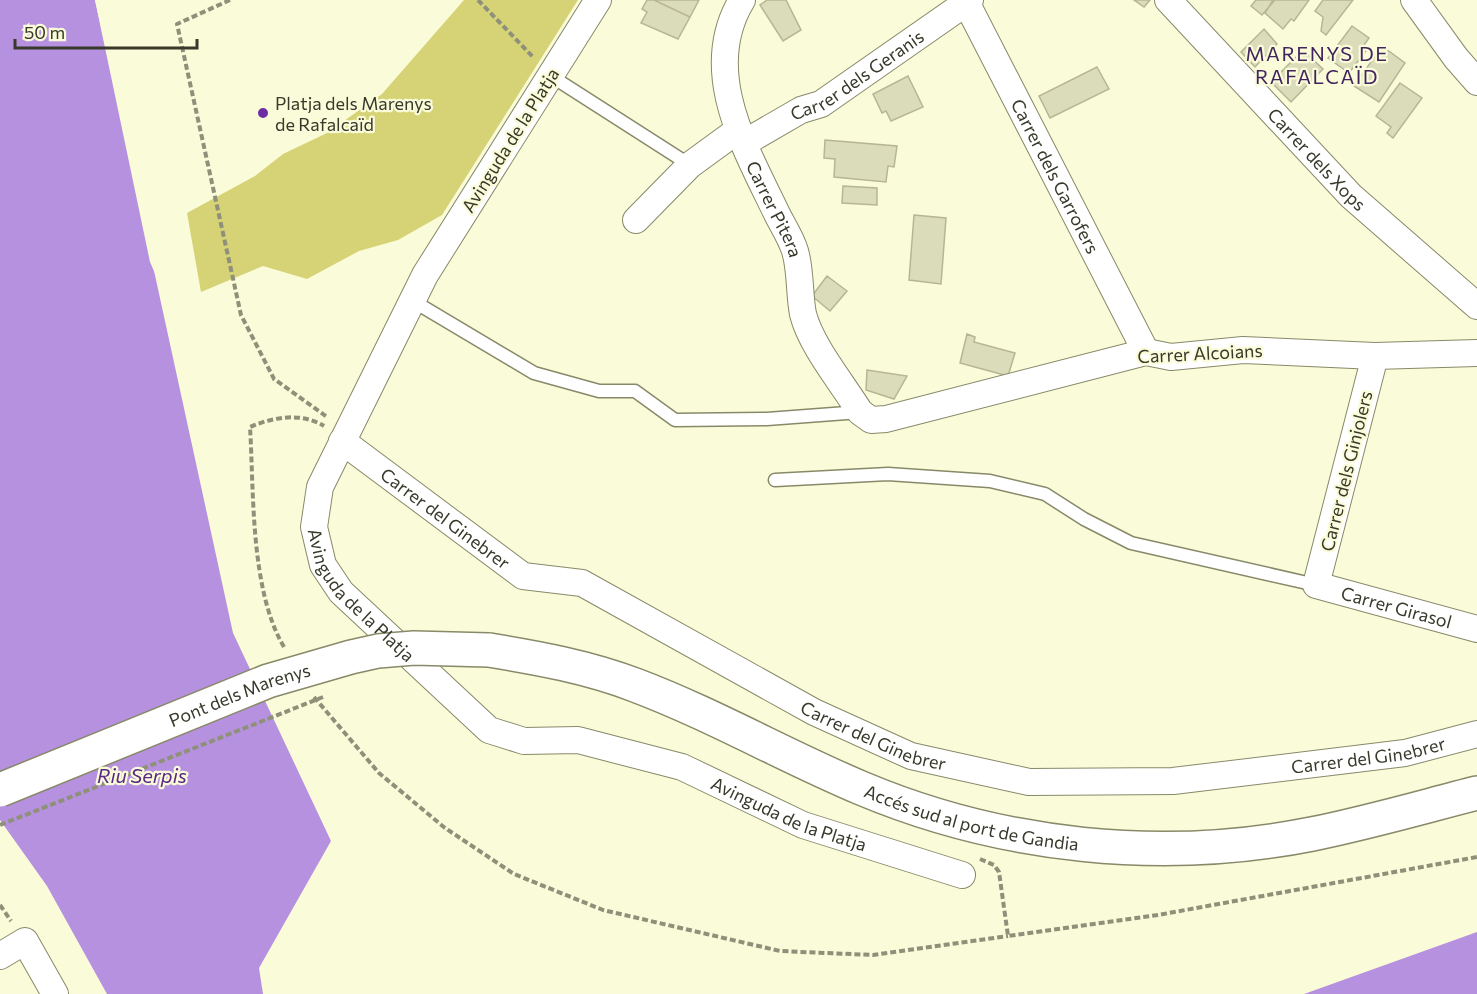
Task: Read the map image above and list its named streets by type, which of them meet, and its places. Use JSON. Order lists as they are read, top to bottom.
{
  "streets": {
    "highway": ["Pont dels Marenys", "Accés sud al port de Gandia"],
    "street": [
      "Carrer dels Geranis",
      "Avinguda de la Platja",
      "Carrer dels Xops",
      "Carrer dels Garrofers",
      "Carrer Pitera",
      "Carrer Alcoians",
      "Carrer dels Ginjolers",
      "Carrer del Ginebrer",
      "Carrer Girasol"
    ]
  },
  "crossings": [
    ["Carrer dels Geranis", "Carrer dels Garrofers"],
    ["Carrer dels Geranis", "Carrer Pitera"],
    ["Avinguda de la Platja", "Carrer del Ginebrer"],
    ["Carrer dels Garrofers", "Carrer Alcoians"],
    ["Carrer Pitera", "Carrer Alcoians"],
    ["Carrer Alcoians", "Carrer dels Ginjolers"],
    ["Carrer dels Ginjolers", "Carrer Girasol"],
    ["Pont dels Marenys", "Accés sud al port de Gandia"]
  ],
  "districts": ["MARENYS DE RAFALCAÏD"],
  "water": ["Riu Serpis"],
  "places": ["Platja dels Marenys de Rafalcaïd"],
  "scale_bar": "50 m"
}
